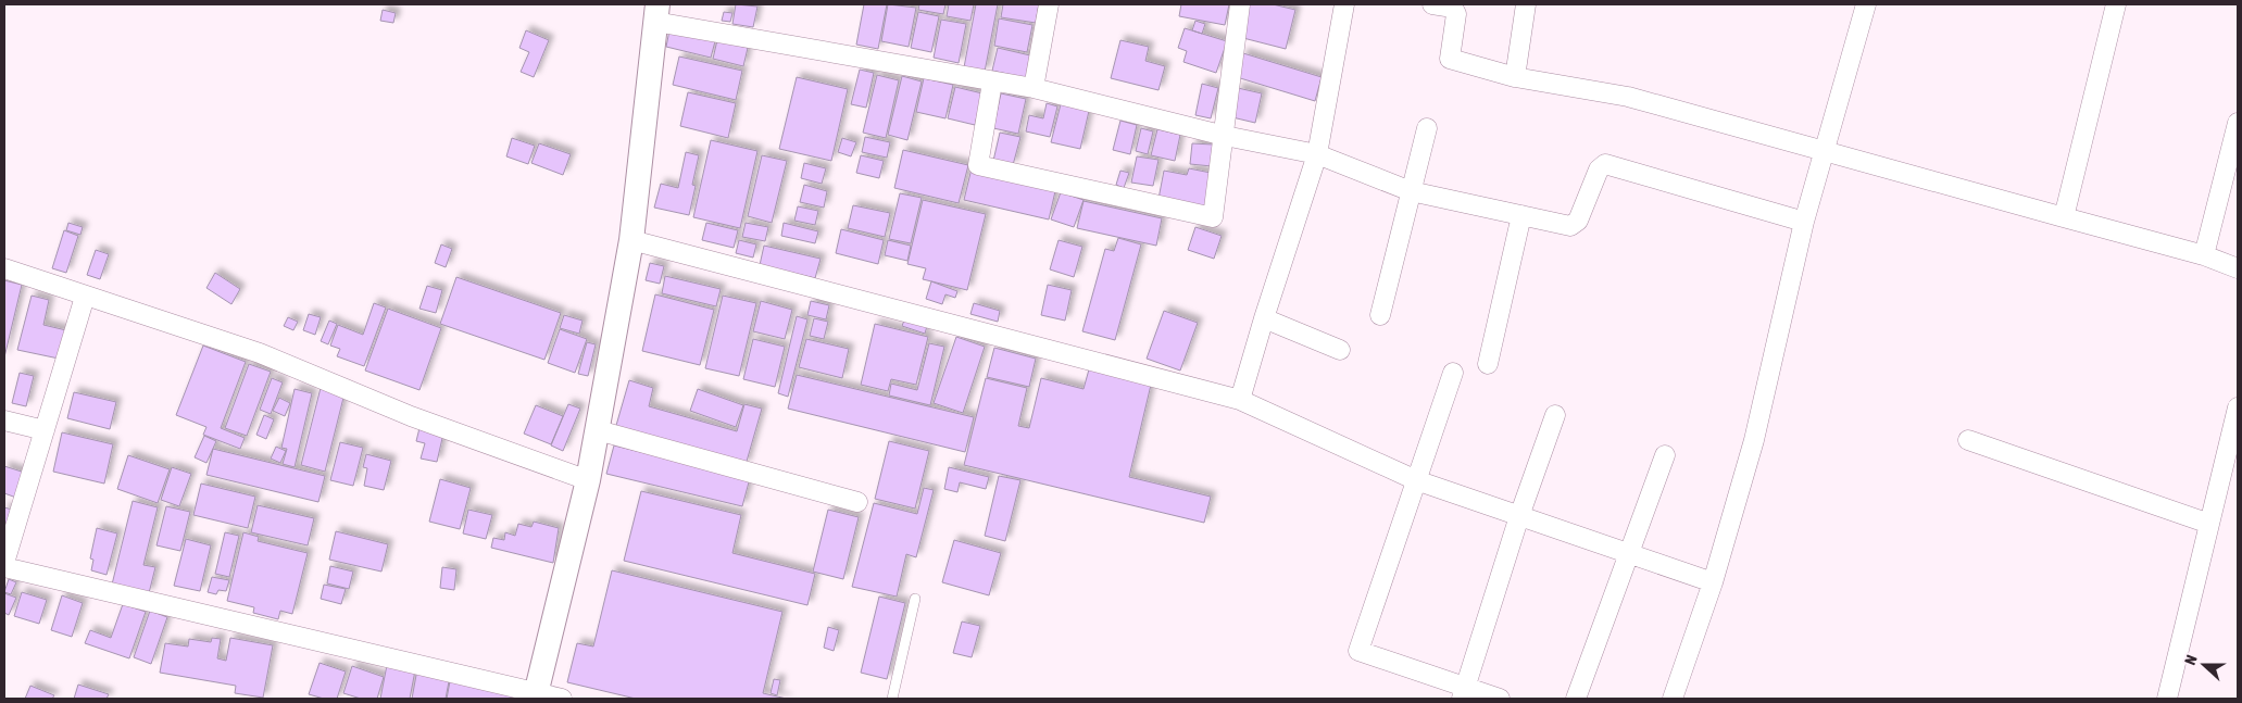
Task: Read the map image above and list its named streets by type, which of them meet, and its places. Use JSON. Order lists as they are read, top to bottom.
{
  "north": "left"
}
